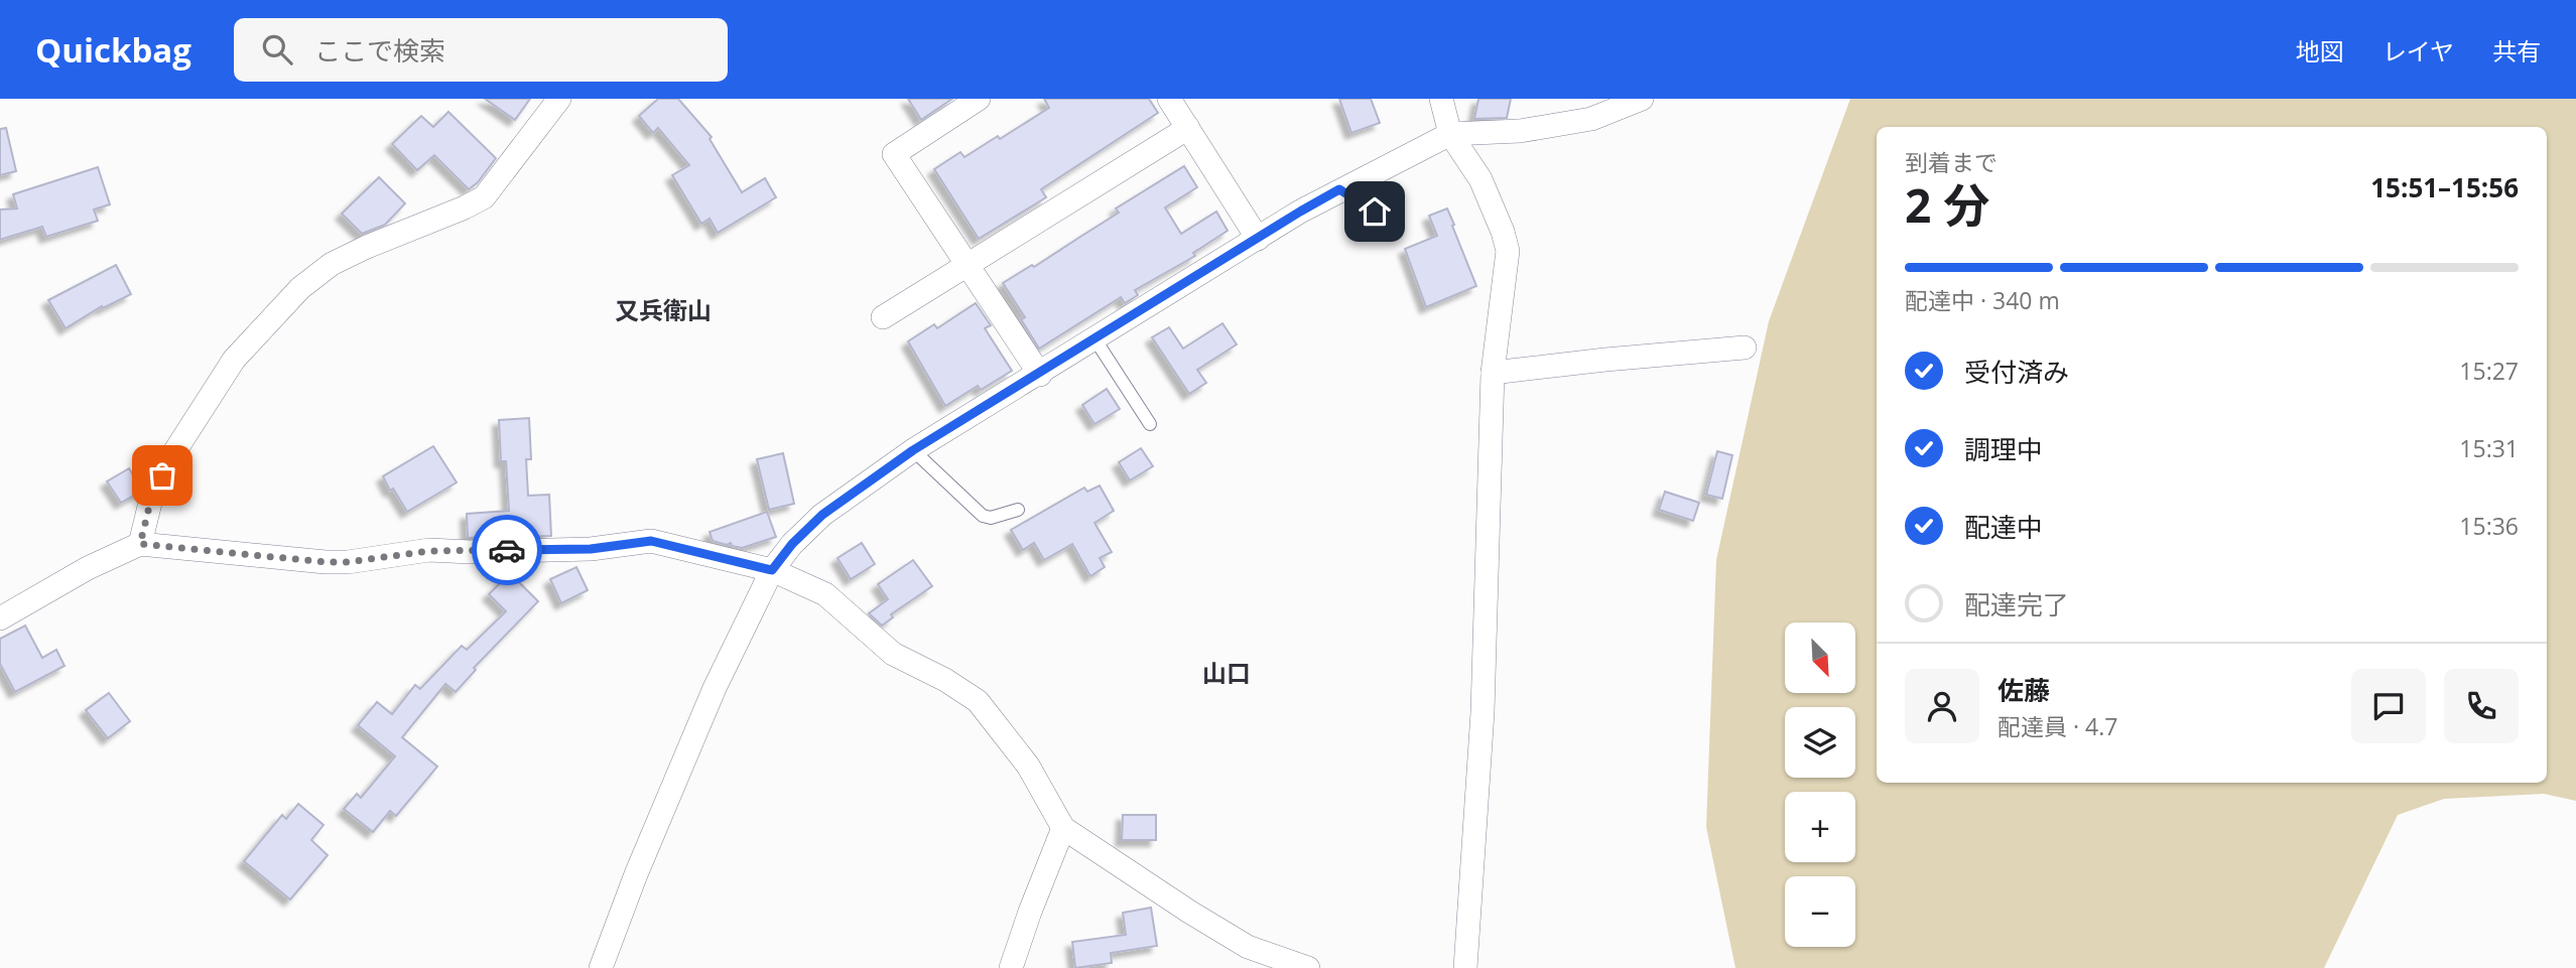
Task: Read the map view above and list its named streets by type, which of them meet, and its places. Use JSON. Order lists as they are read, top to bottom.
{
  "districts": ["又兵衛山", "山口"],
  "north": "bottom right",
  "page": {
    "header": "Quickbag",
    "search": "ここで検索",
    "nav": ["地図", "レイヤ", "共有"],
    "heading": ["2 分", "到着まで", "15:51–15:56"],
    "panel": ["佐藤", "配達員 · 4.7"],
    "bar": "配達中 · 340 m",
    "list": [
      ["受付済み", "15:27"],
      ["調理中", "15:31"],
      ["配達中", "15:36"],
      "配達完了"
    ],
    "map_buttons": ["+", "−"]
  }
}
